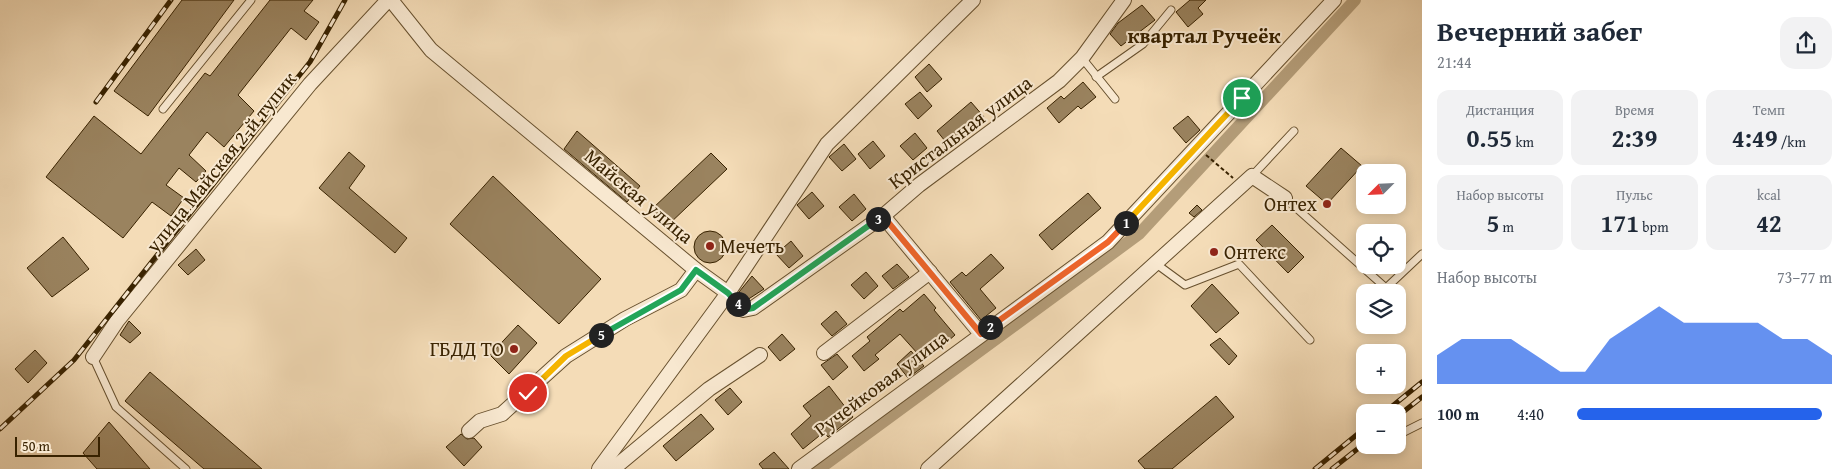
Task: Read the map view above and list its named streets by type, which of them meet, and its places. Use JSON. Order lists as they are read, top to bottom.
{
  "streets": {
    "street": [
      "Кристальная улица",
      "улица Майская 2-й тупик",
      "Майская улица",
      "Ручейковая улица"
    ]
  },
  "crossings": [
    ["Кристальная улица", "Майская улица"],
    ["улица Майская 2-й тупик", "Майская улица"]
  ],
  "districts": ["квартал Ручеёк"],
  "places": [
    "Онтех",
    "Мечеть",
    "Онтекс",
    "ГБДД ТО"
  ],
  "scale_bar": "50 m",
  "north": "bottom left",
  "page": {
    "heading": ["Вечерний забег", "21:44"],
    "stats": [
      ["Дистанция", "0.55 km"],
      ["Время", "2:39"],
      ["Темп", "4:49 /km"],
      ["Набор высоты", "5 m"],
      ["Пульс", "171 bpm"],
      ["kcal", "42"]
    ],
    "map_buttons": ["+", "−"],
    "pins": [
      "3",
      "1",
      "4",
      "2",
      "5"
    ],
    "chart": ["Набор высоты", "73–77 m"],
    "list": [
      {
        "name": "100 m",
        "note": "4:40"
      }
    ],
    "scale": "50 m"
  }
}
